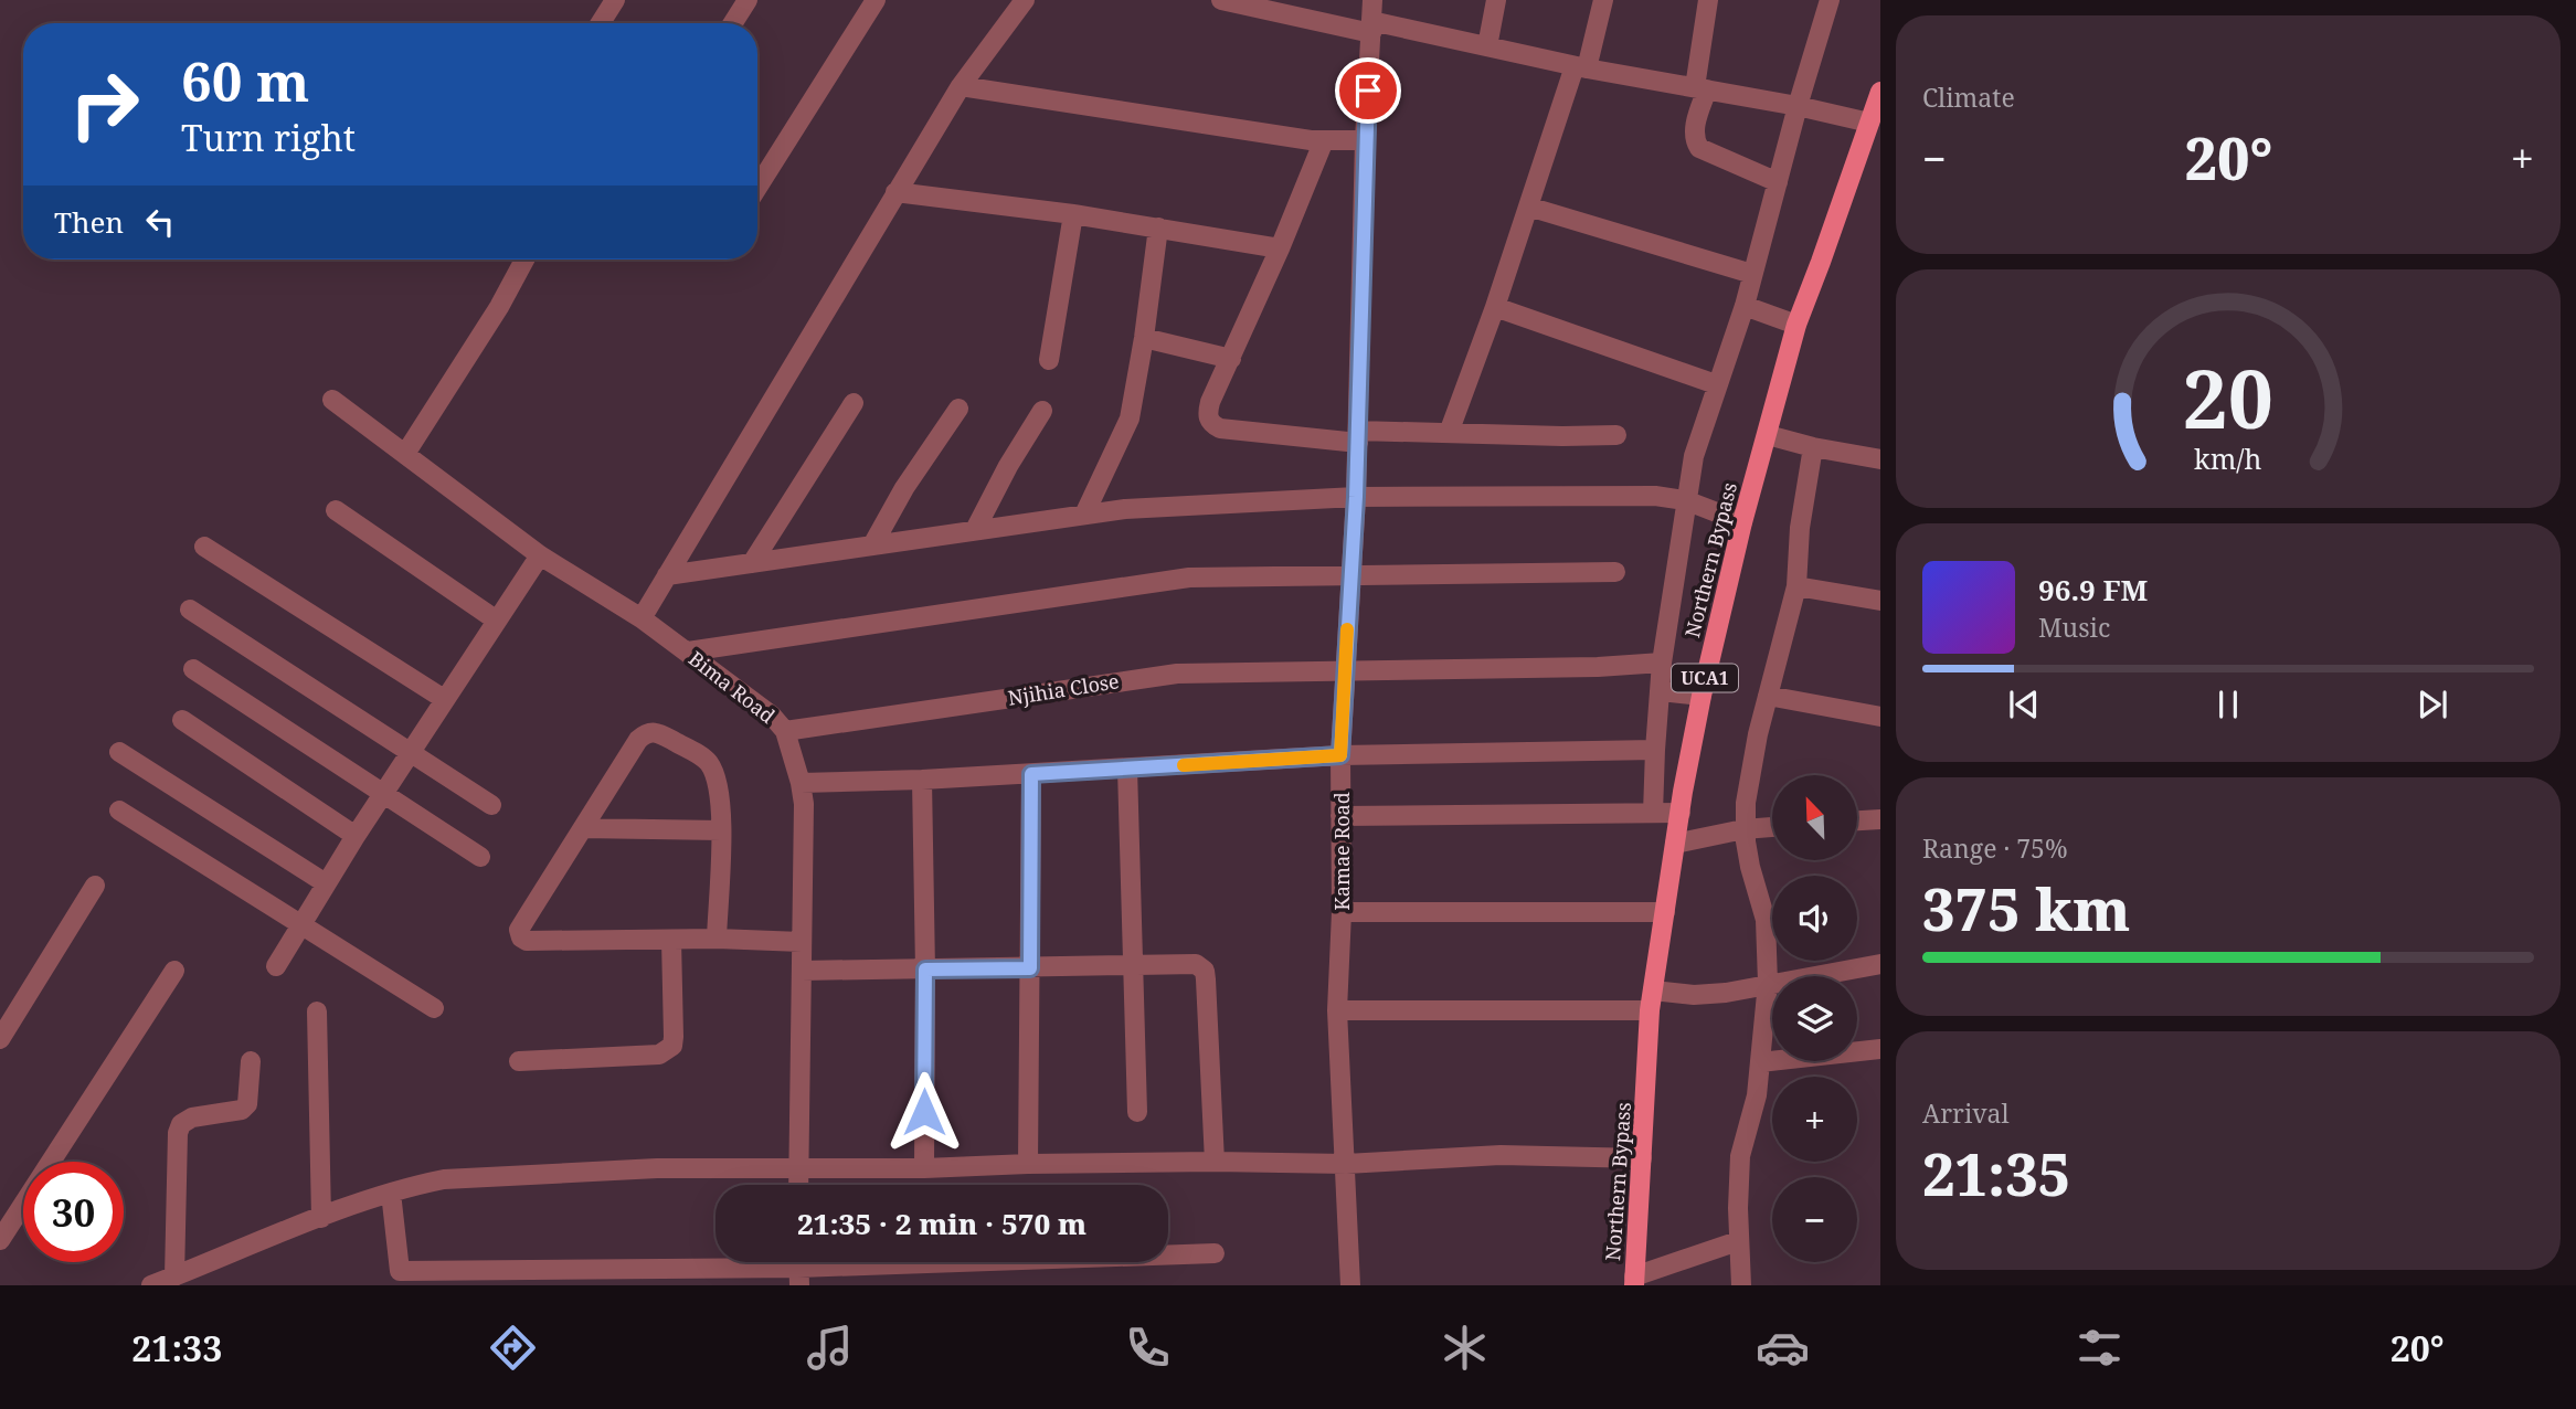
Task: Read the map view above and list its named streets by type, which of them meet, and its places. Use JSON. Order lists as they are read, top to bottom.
{
  "streets": {
    "main road": ["Northern Bypass", "UCA1"],
    "street": ["Bima Road", "Njihia Close", "Kamae Road"]
  },
  "crossings": [
    ["Bima Road", "Njihia Close"],
    ["Njihia Close", "Kamae Road"]
  ],
  "north": "top left",
  "page": {
    "tile": [
      "Climate",
      ["Range · 75%", "375 km"],
      ["Arrival", "21:35"]
    ],
    "turn": ["60 m", "Turn right"],
    "heat": ["−", "20°", "+"],
    "then": "Then",
    "song": ["96.9 FM", "Music"],
    "map_buttons": ["+", "−"],
    "limit": "30",
    "trip": "21:35 · 2 min · 570 m",
    "tabs": ["21:33", "20°"],
    "gauge": ["20", "km/h"]
  }
}
